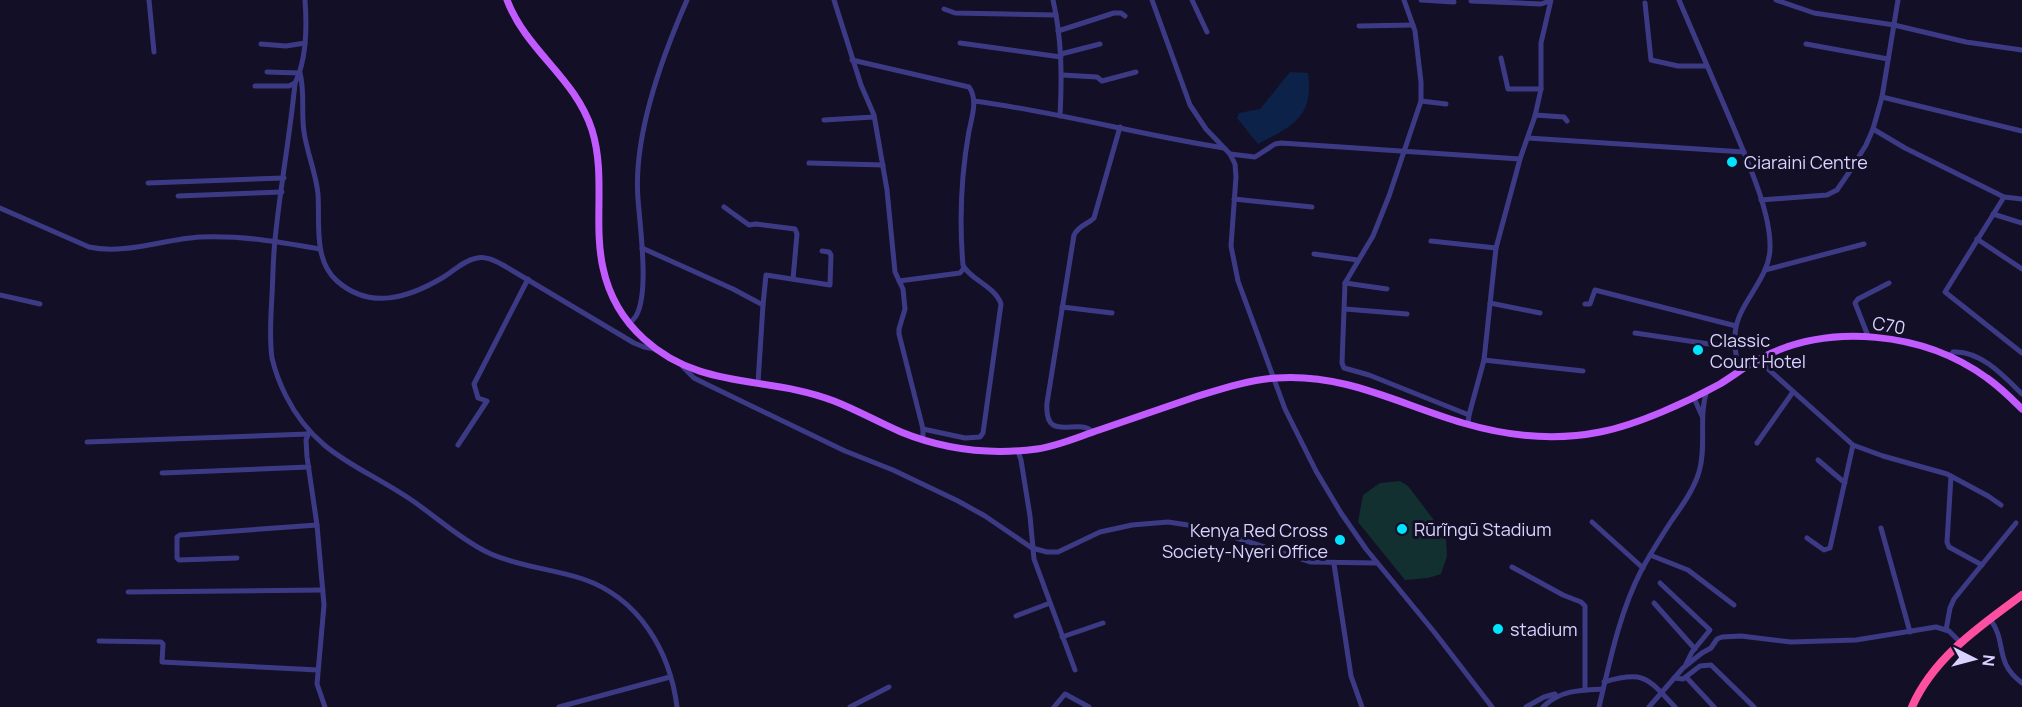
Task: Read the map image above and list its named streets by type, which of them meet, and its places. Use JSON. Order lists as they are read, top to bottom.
{
  "streets": {
    "main road": ["C70"]
  },
  "places": [
    "Ciaraini Centre",
    "Classic Court Hotel",
    "Rũrĩngũ Stadium",
    "Kenya Red Cross Society-Nyeri Office",
    "stadium"
  ],
  "north": "right"
}
